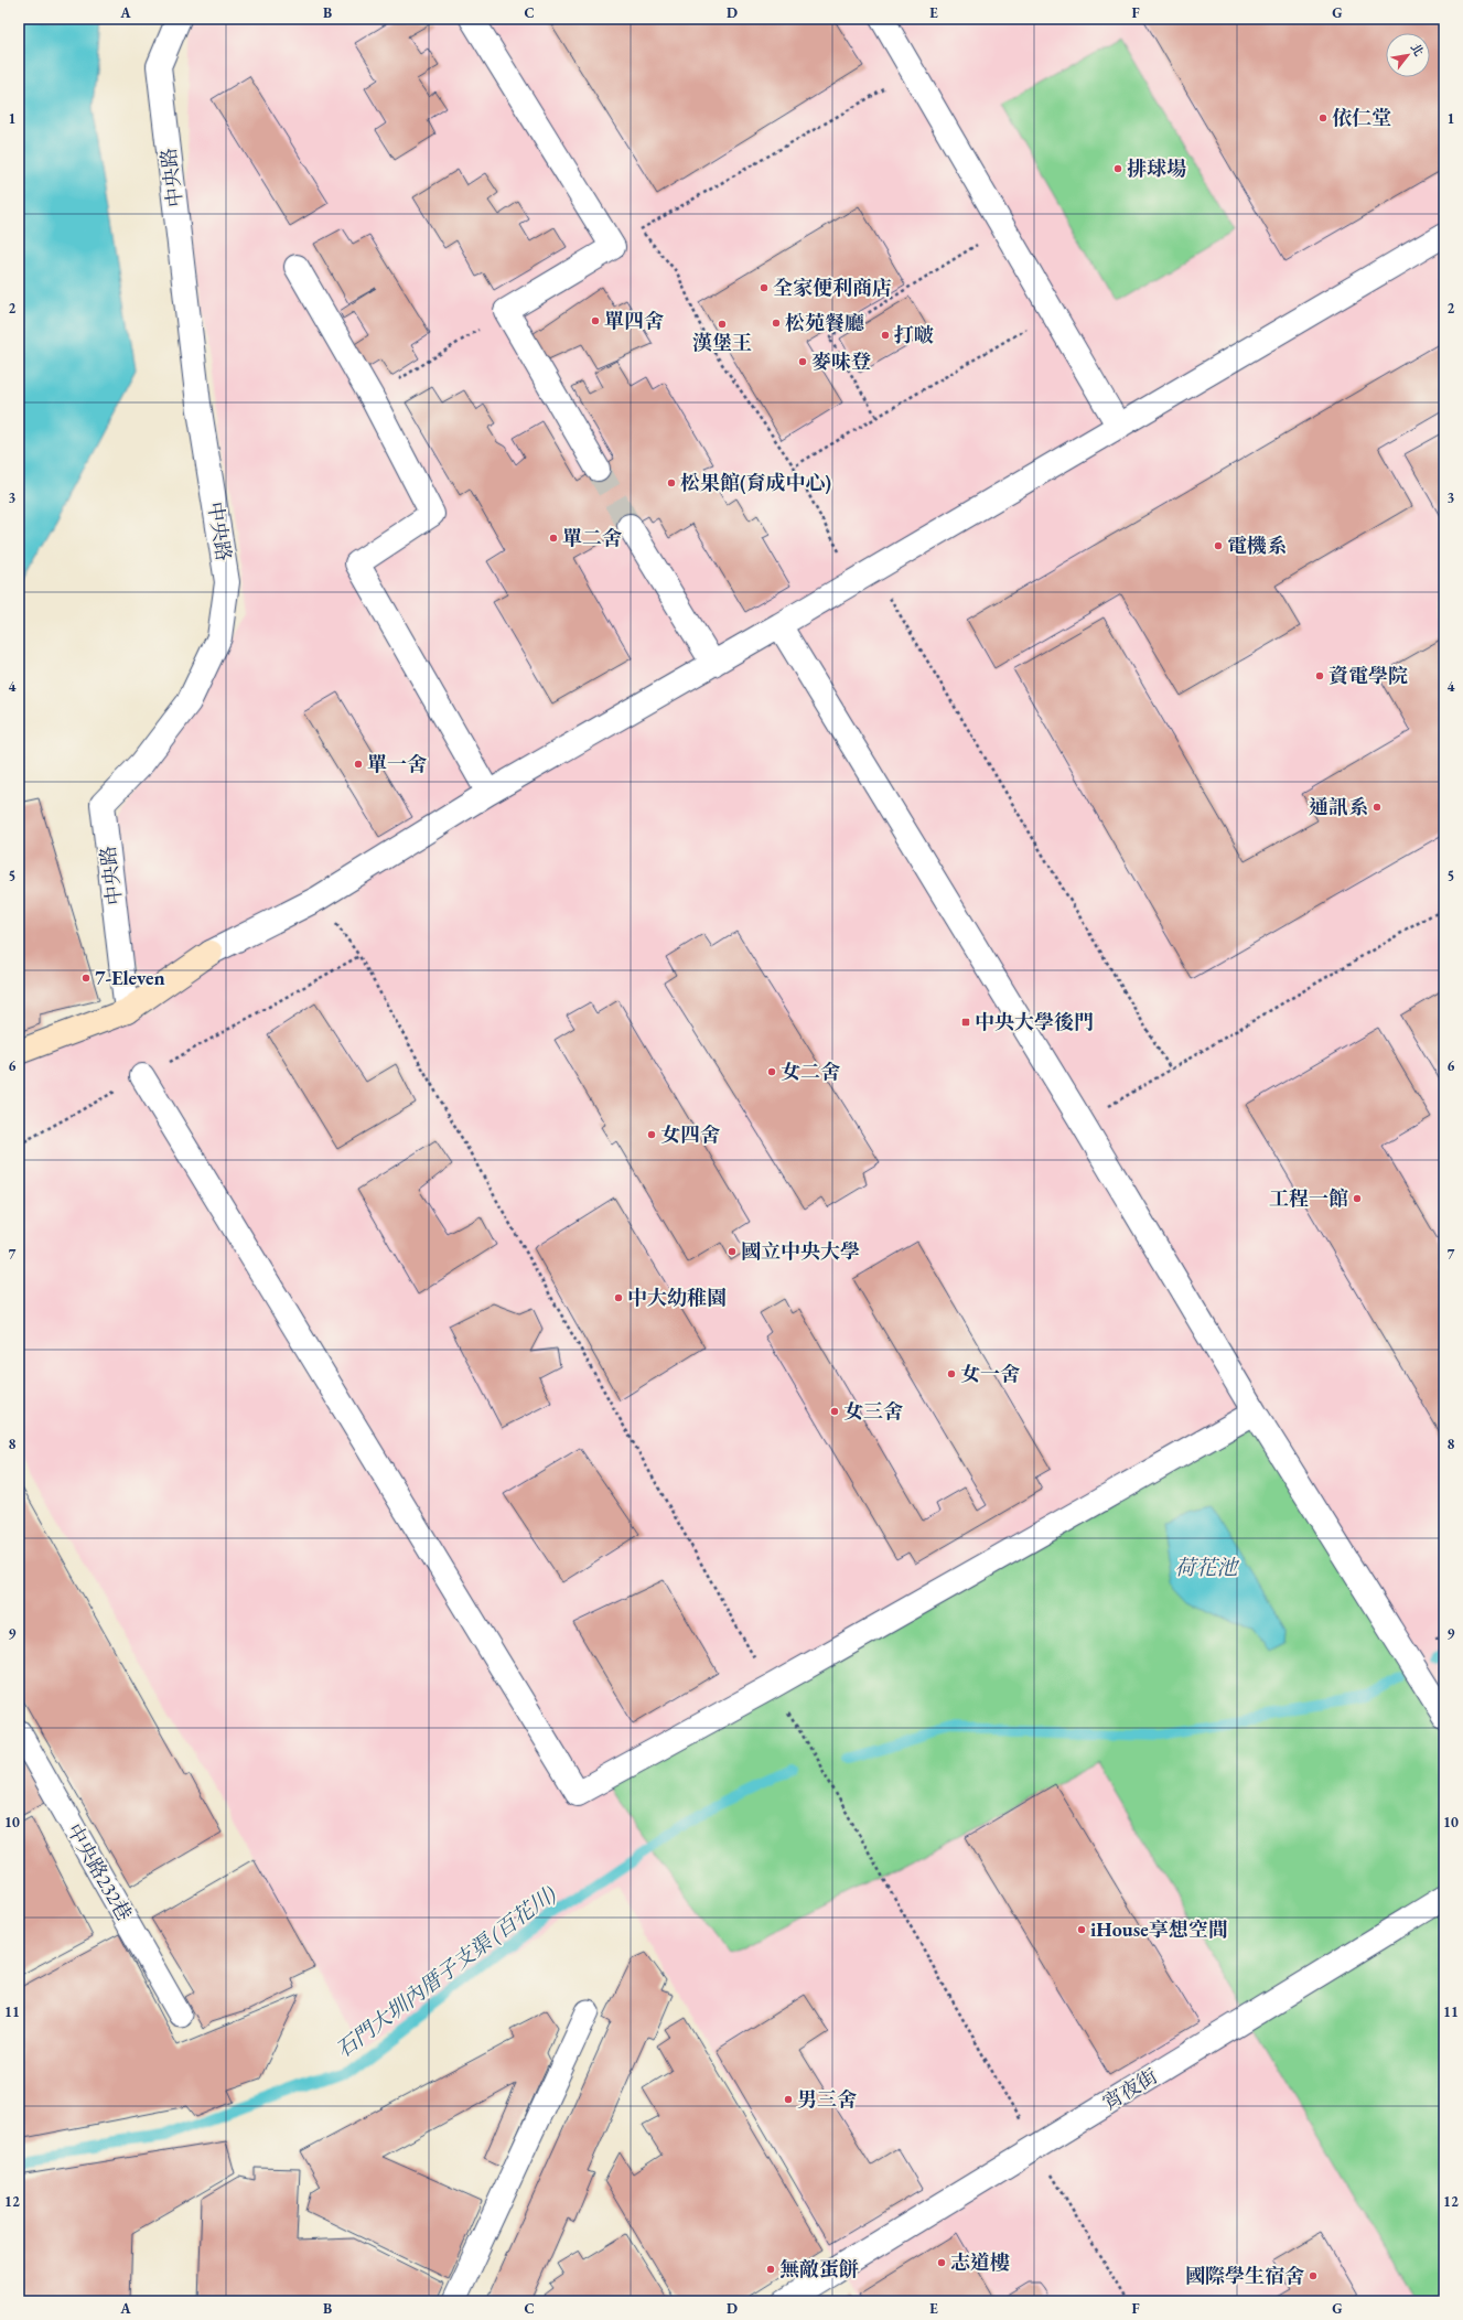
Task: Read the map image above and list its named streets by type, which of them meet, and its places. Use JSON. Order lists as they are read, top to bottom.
{
  "streets": {
    "street": ["中央路", "宵夜街"],
    "lane": ["中央路232巷"]
  },
  "water": ["荷花池", "石門大圳內厝子支渠 (百花川)"],
  "places": {
    "other": [
      "依仁堂",
      "排球場",
      "全家便利商店",
      "單四舍",
      "松苑餐廳",
      "漢堡王",
      "打啵",
      "麥味登",
      "松果館(育成中心)",
      "單二舍",
      "電機系",
      "資電學院",
      "單一舍",
      "通訊系",
      "7-Eleven",
      "女二舍",
      "女四舍",
      "工程一館",
      "國立中央大學",
      "中大幼稚園",
      "女一舍",
      "女三舍",
      "iHouse享想空間",
      "男三舍",
      "志道樓",
      "無敵蛋餅",
      "國際學生宿舍"
    ],
    "transit": ["中央大學後門"]
  },
  "north": "top right",
  "grid": {
    "columns": [
      "A",
      "B",
      "C",
      "D",
      "E",
      "F",
      "G"
    ],
    "rows": [
      "1",
      "2",
      "3",
      "4",
      "5",
      "6",
      "7",
      "8",
      "9",
      "10",
      "11",
      "12"
    ]
  }
}
